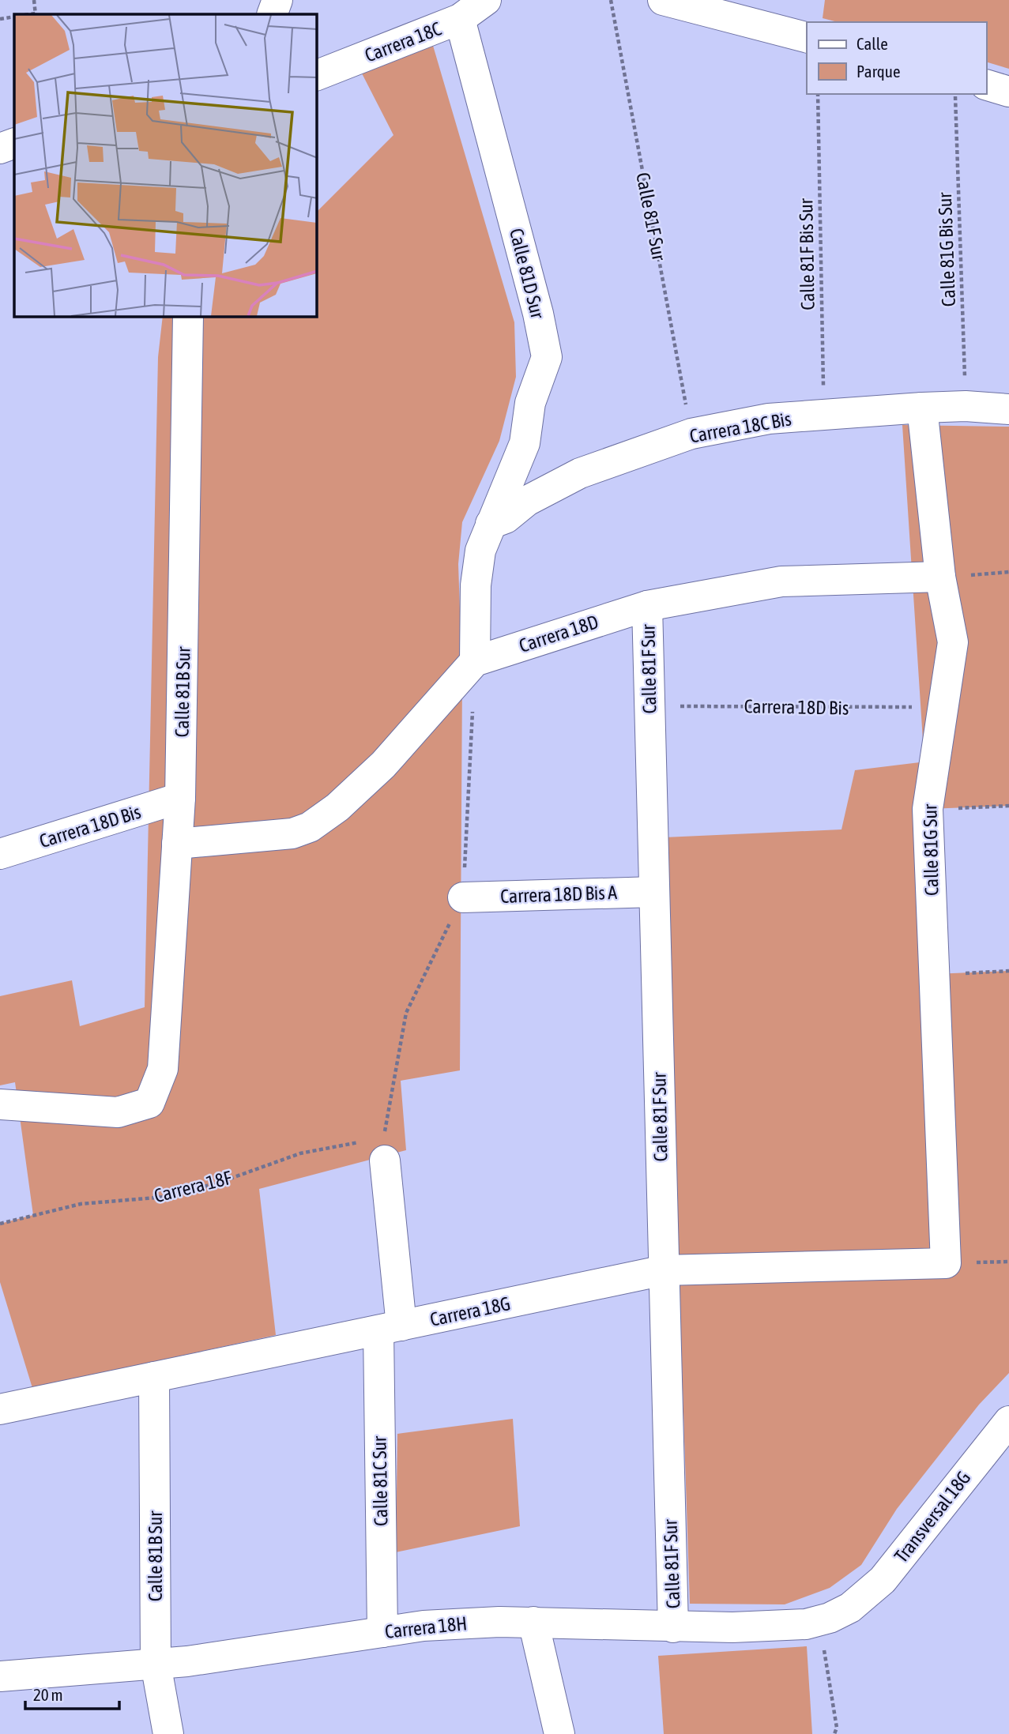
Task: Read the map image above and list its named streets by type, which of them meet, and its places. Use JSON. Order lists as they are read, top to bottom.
{
  "streets": {
    "street": [
      "Carrera 18C",
      "Calle 81F Sur",
      "Calle 81D Sur",
      "Carrera 18C Bis",
      "Carrera 18D",
      "Calle 81B Sur",
      "Carrera 18D Bis",
      "Calle 81G Sur",
      "Carrera 18D Bis A",
      "Carrera 18G",
      "Calle 81C Sur",
      "Transversal 18G",
      "Carrera 18H"
    ],
    "path": ["Calle 81G Bis Sur", "Calle 81F Bis Sur", "Carrera 18F"]
  },
  "crossings": [
    ["Carrera 18C", "Calle 81D Sur"],
    ["Calle 81F Sur", "Carrera 18C Bis"],
    ["Calle 81F Sur", "Carrera 18D"],
    ["Calle 81F Sur", "Carrera 18D Bis"],
    ["Calle 81F Sur", "Carrera 18D Bis A"],
    ["Calle 81F Sur", "Carrera 18G"],
    ["Calle 81F Sur", "Carrera 18H"],
    ["Calle 81G Bis Sur", "Carrera 18C Bis"],
    ["Calle 81F Bis Sur", "Carrera 18C Bis"],
    ["Calle 81D Sur", "Carrera 18C Bis"],
    ["Calle 81D Sur", "Carrera 18D"],
    ["Carrera 18C Bis", "Calle 81G Sur"],
    ["Carrera 18D", "Calle 81G Sur"],
    ["Calle 81B Sur", "Carrera 18D Bis"],
    ["Calle 81B Sur", "Carrera 18G"],
    ["Calle 81B Sur", "Carrera 18H"],
    ["Carrera 18D Bis", "Calle 81G Sur"],
    ["Calle 81G Sur", "Carrera 18G"],
    ["Carrera 18F", "Calle 81C Sur"],
    ["Carrera 18G", "Calle 81C Sur"],
    ["Calle 81C Sur", "Carrera 18H"],
    ["Transversal 18G", "Carrera 18H"]
  ],
  "legend": ["Calle", "Parque"],
  "scale_bar": "20 m"
}
